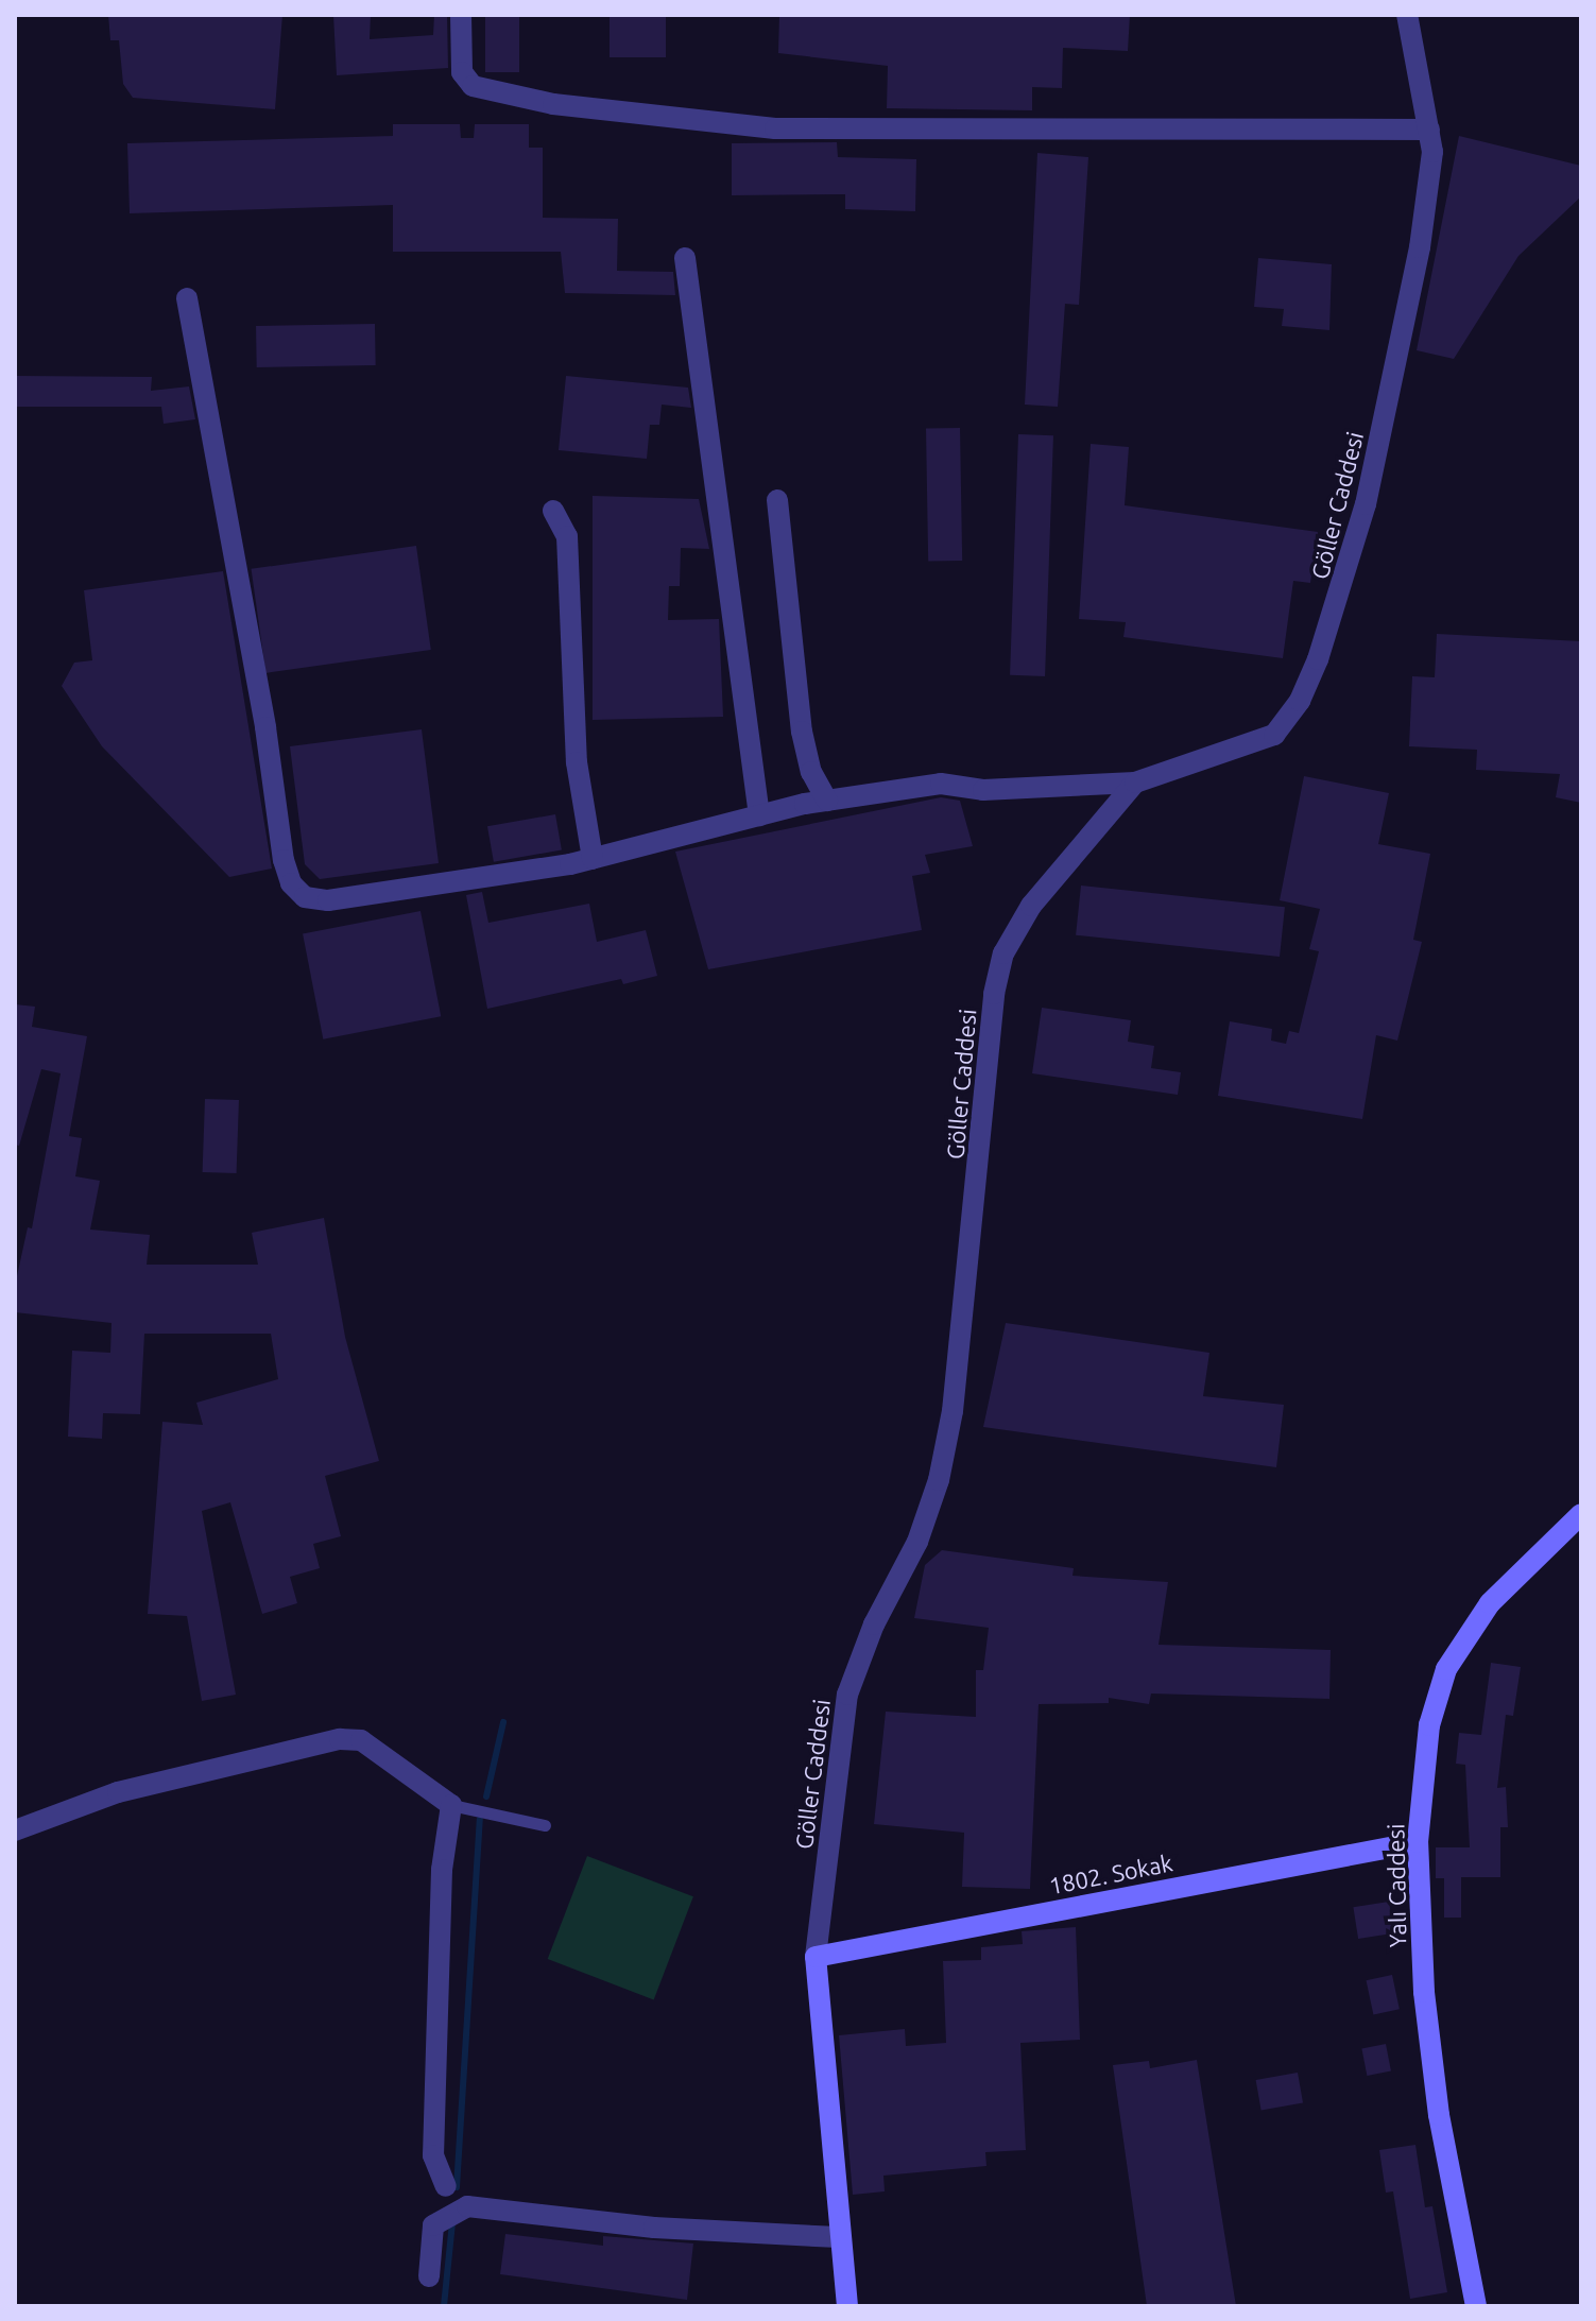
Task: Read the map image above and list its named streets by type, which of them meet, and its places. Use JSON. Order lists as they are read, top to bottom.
{
  "streets": {
    "street": ["Göller Caddesi", "1802. Sokak", "Yalı Caddesi"]
  },
  "crossings": [
    ["Göller Caddesi", "1802. Sokak"],
    ["1802. Sokak", "Yalı Caddesi"]
  ]
}
